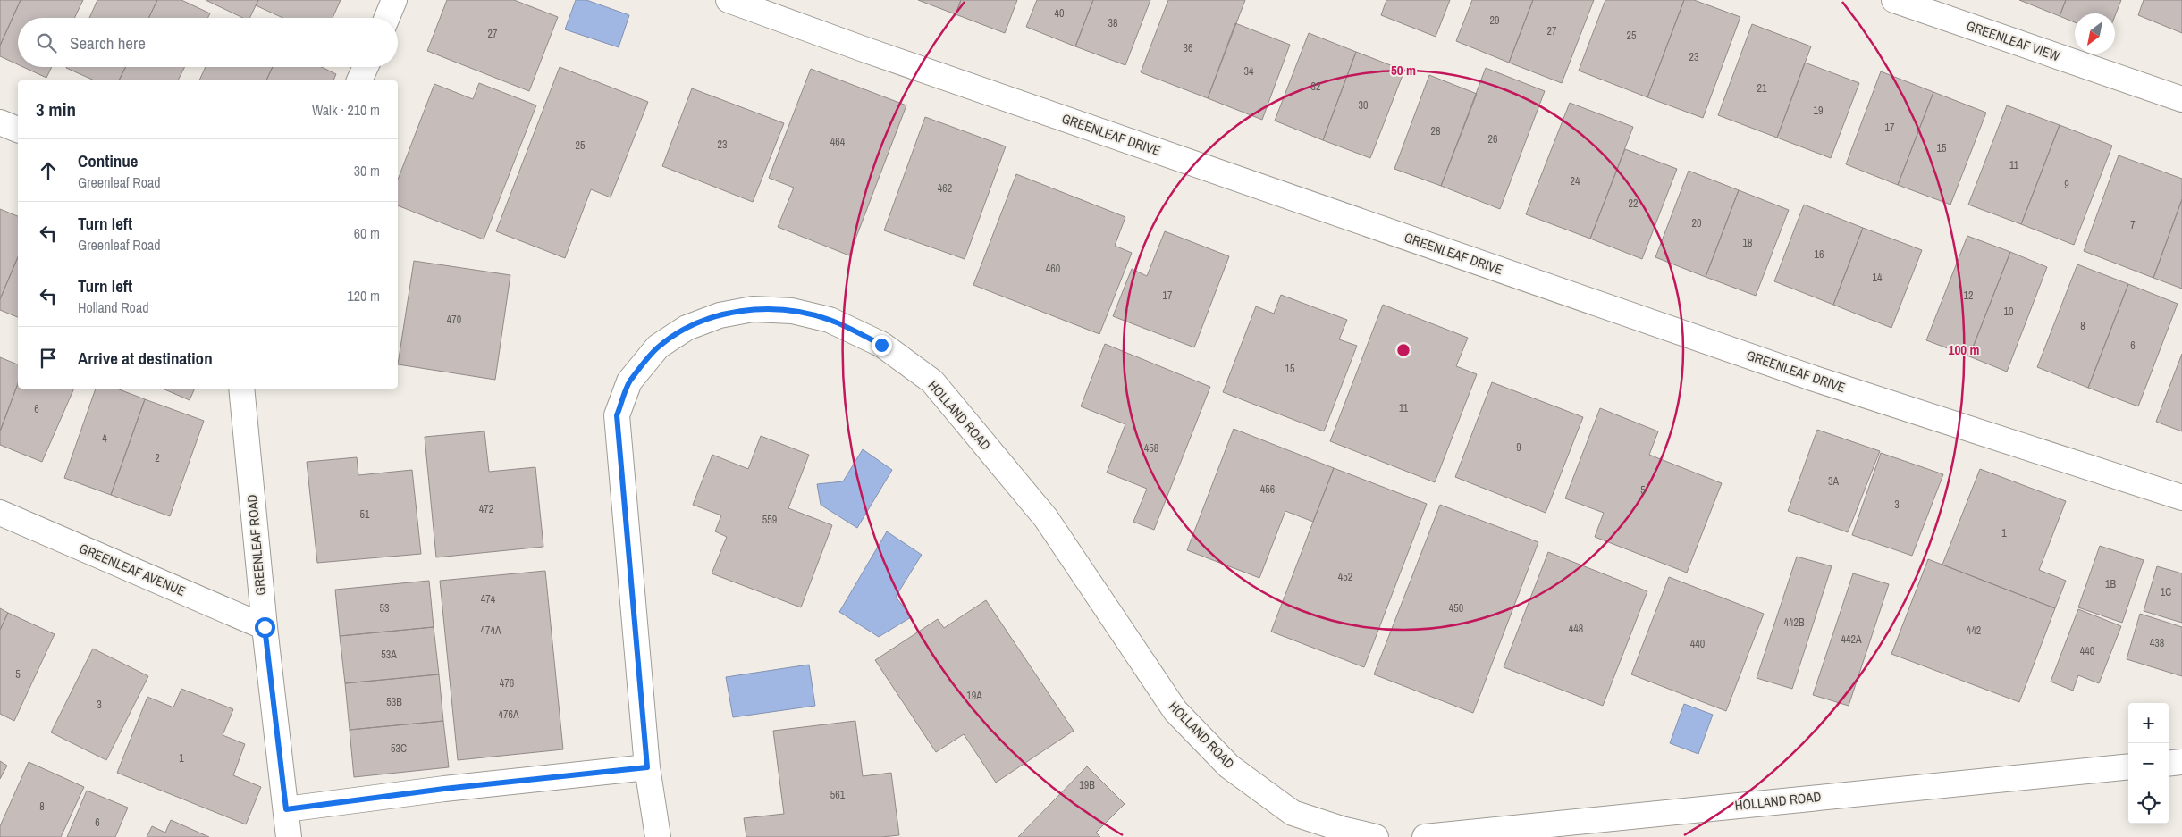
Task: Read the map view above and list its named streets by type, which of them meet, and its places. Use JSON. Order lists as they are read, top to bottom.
{
  "streets": {
    "street": [
      "GREENLEAF VIEW",
      "GREENLEAF DRIVE",
      "HOLLAND ROAD",
      "GREENLEAF ROAD",
      "GREENLEAF AVENUE"
    ]
  },
  "crossings": [
    ["GREENLEAF ROAD", "GREENLEAF AVENUE"]
  ],
  "house_numbers": [
    "40",
    "29",
    "38",
    "27",
    "27",
    "25",
    "36",
    "23",
    "34",
    "32",
    "21",
    "30",
    "19",
    "17",
    "28",
    "26",
    "464",
    "23",
    "25",
    "15",
    "11",
    "24",
    "9",
    "462",
    "22",
    "20",
    "7",
    "18",
    "16",
    "460",
    "14",
    "17",
    "12",
    "10",
    "470",
    "8",
    "6",
    "15",
    "11",
    "6",
    "4",
    "9",
    "458",
    "2",
    "3A",
    "456",
    "5",
    "3",
    "472",
    "51",
    "559",
    "1",
    "452",
    "1B",
    "1C",
    "474",
    "53",
    "450",
    "442B",
    "448",
    "474A",
    "442",
    "442A",
    "438",
    "440",
    "440",
    "53A",
    "5",
    "476",
    "19A",
    "53B",
    "3",
    "476A",
    "53C",
    "1",
    "19B",
    "561",
    "8",
    "6"
  ],
  "north": "bottom left",
  "page": {
    "search": "Search here",
    "heading": ["3 min", "Walk · 210 m"],
    "list": [
      ["Continue", "Greenleaf Road", "30 m"],
      ["Turn left", "Greenleaf Road", "60 m"],
      ["Turn left", "Holland Road", "120 m"],
      "Arrive at destination"
    ],
    "map_buttons": ["+", "−"]
  },
  "rings": ["50 m", "100 m"]
}
